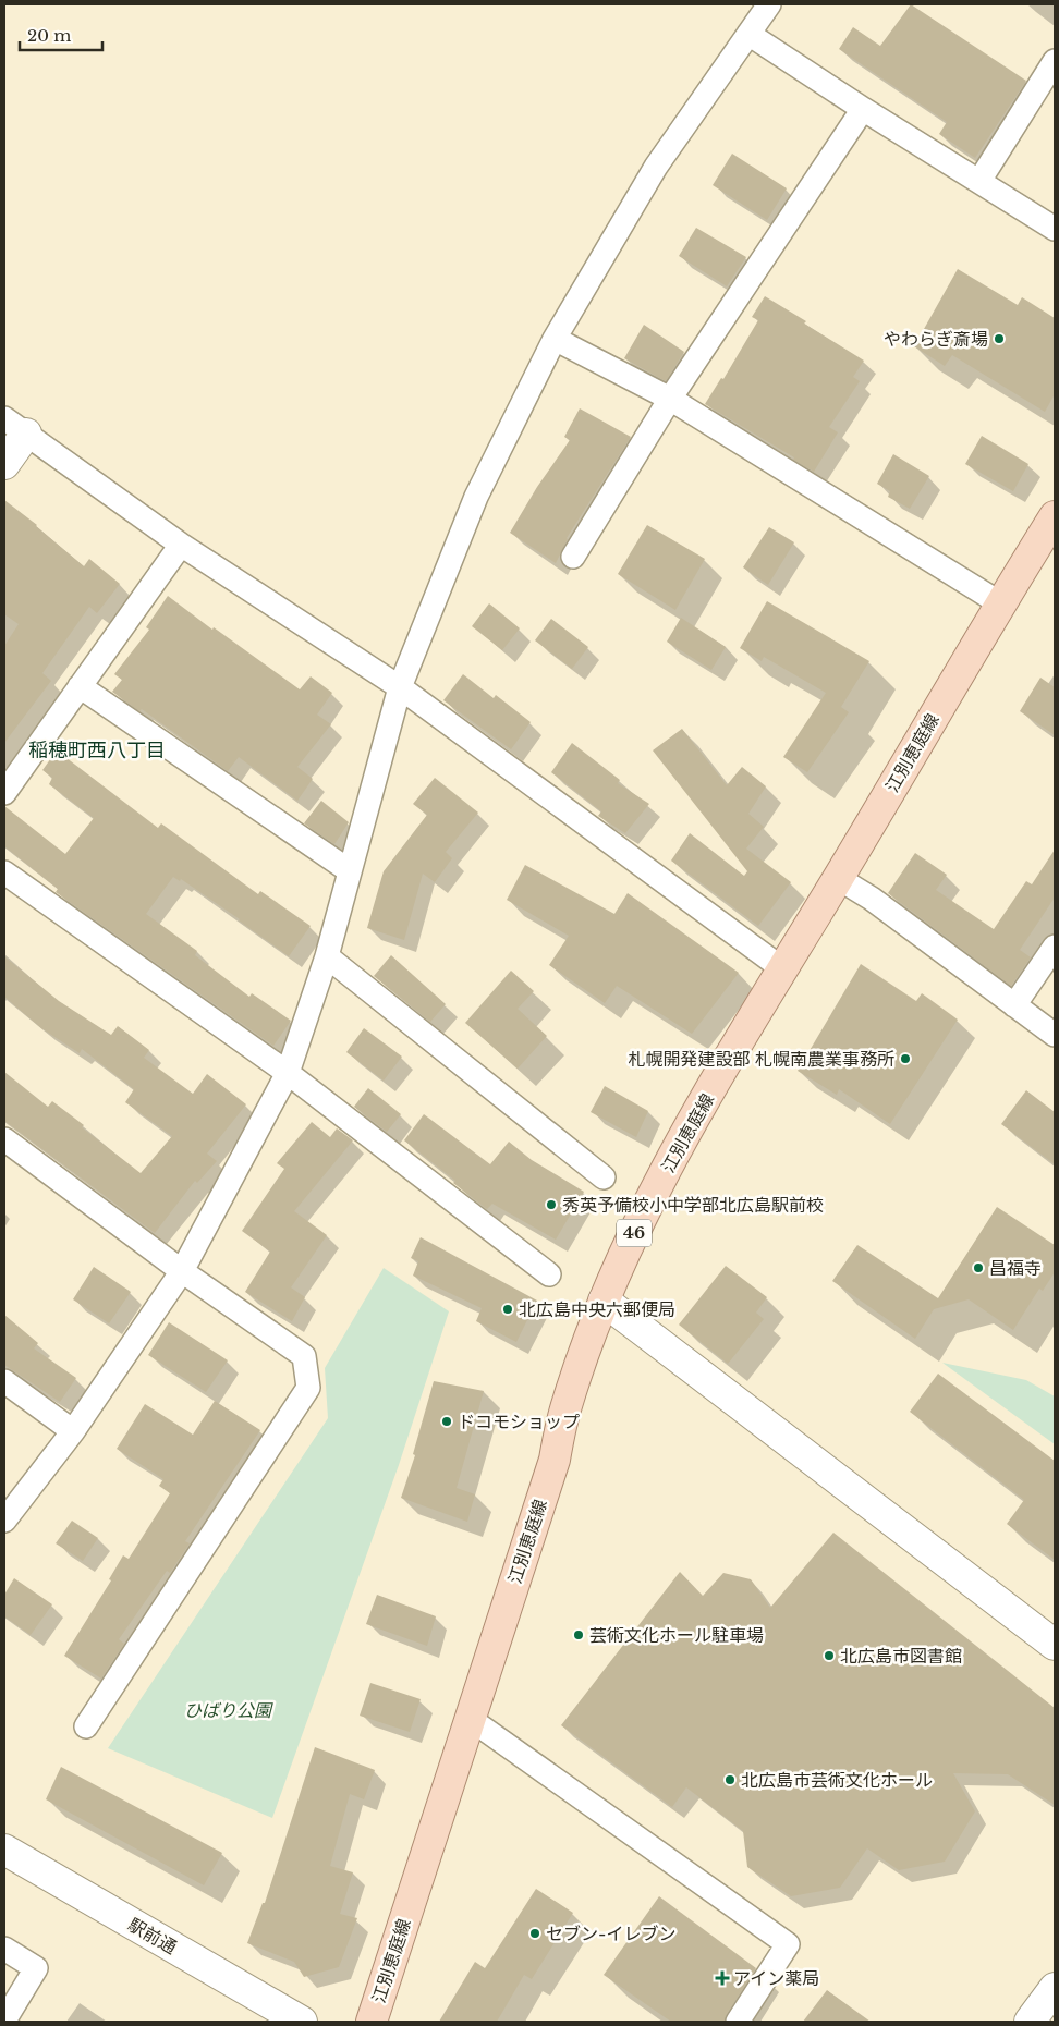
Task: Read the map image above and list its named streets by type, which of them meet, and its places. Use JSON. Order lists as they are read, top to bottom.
{
  "streets": {
    "main road": ["江別恵庭線", "46"],
    "street": ["駅前通"]
  },
  "districts": ["稲穂町西八丁目"],
  "parks": ["ひばり公園"],
  "places": {
    "other": [
      "やわらぎ斎場",
      "札幌開発建設部 札幌南農業事務所",
      "秀英予備校小中学部北広島駅前校",
      "昌福寺",
      "北広島中央六郵便局",
      "ドコモショップ",
      "芸術文化ホール駐車場",
      "北広島市図書館",
      "北広島市芸術文化ホール",
      "セブン-イレブン"
    ],
    "health": ["アイン薬局"]
  },
  "scale_bar": "20 m"
}
